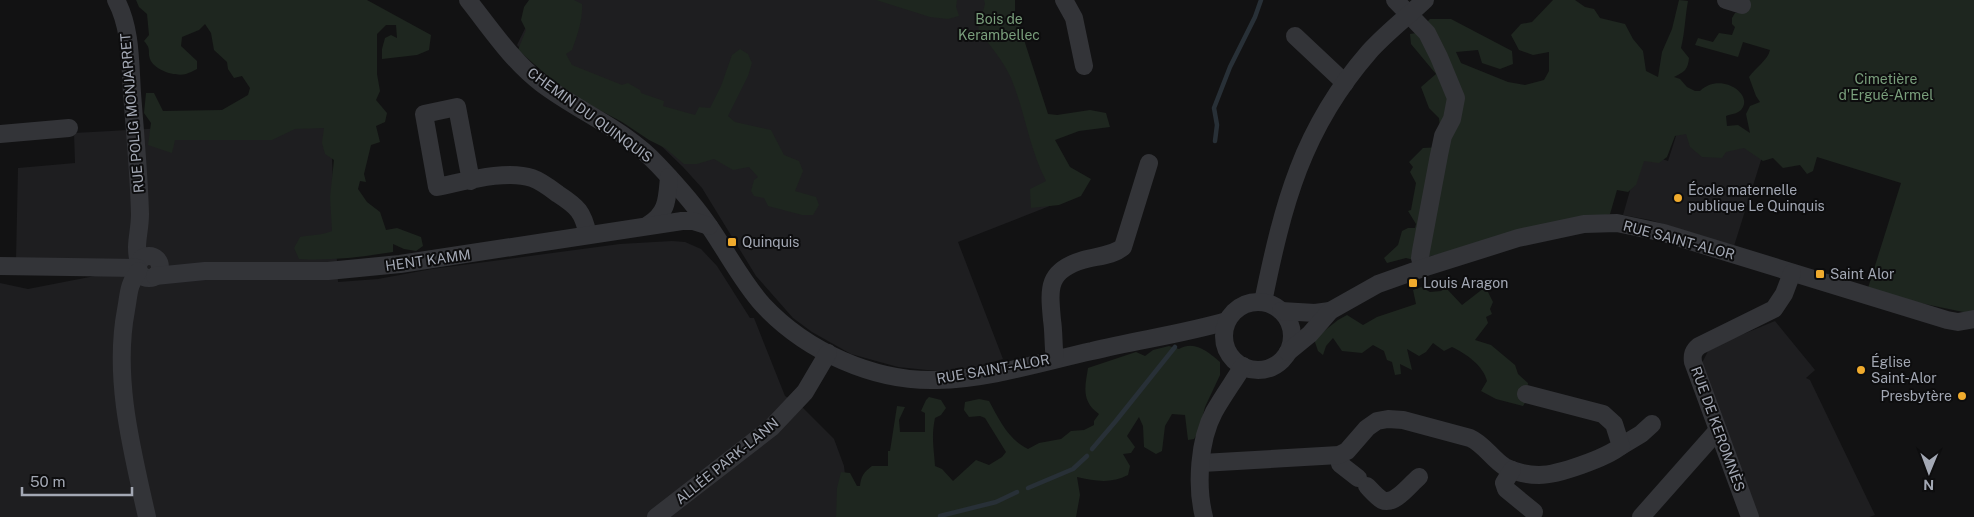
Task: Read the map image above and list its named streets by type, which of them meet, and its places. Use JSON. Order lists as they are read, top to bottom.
{
  "streets": {
    "street": [
      "RUE POLIG MONJARRET",
      "CHEMIN DU QUINQUIS",
      "RUE SAINT-ALOR",
      "HENT KAMM",
      "RUE DE KEROMNÈS",
      "ALLÉE PARK-LANN"
    ]
  },
  "crossings": [
    ["RUE POLIG MONJARRET", "HENT KAMM"],
    ["CHEMIN DU QUINQUIS", "RUE SAINT-ALOR"],
    ["RUE SAINT-ALOR", "HENT KAMM"],
    ["RUE SAINT-ALOR", "RUE DE KEROMNÈS"],
    ["RUE SAINT-ALOR", "ALLÉE PARK-LANN"]
  ],
  "parks": ["Bois de Kerambellec", "Cimetière d'Ergué-Armel"],
  "places": {
    "other": ["École maternelle publique Le Quinquis", "Église Saint-Alor", "Presbytère"],
    "transit": ["Quinquis", "Saint Alor", "Louis Aragon"]
  },
  "scale_bar": "50 m",
  "north": "bottom"
}
